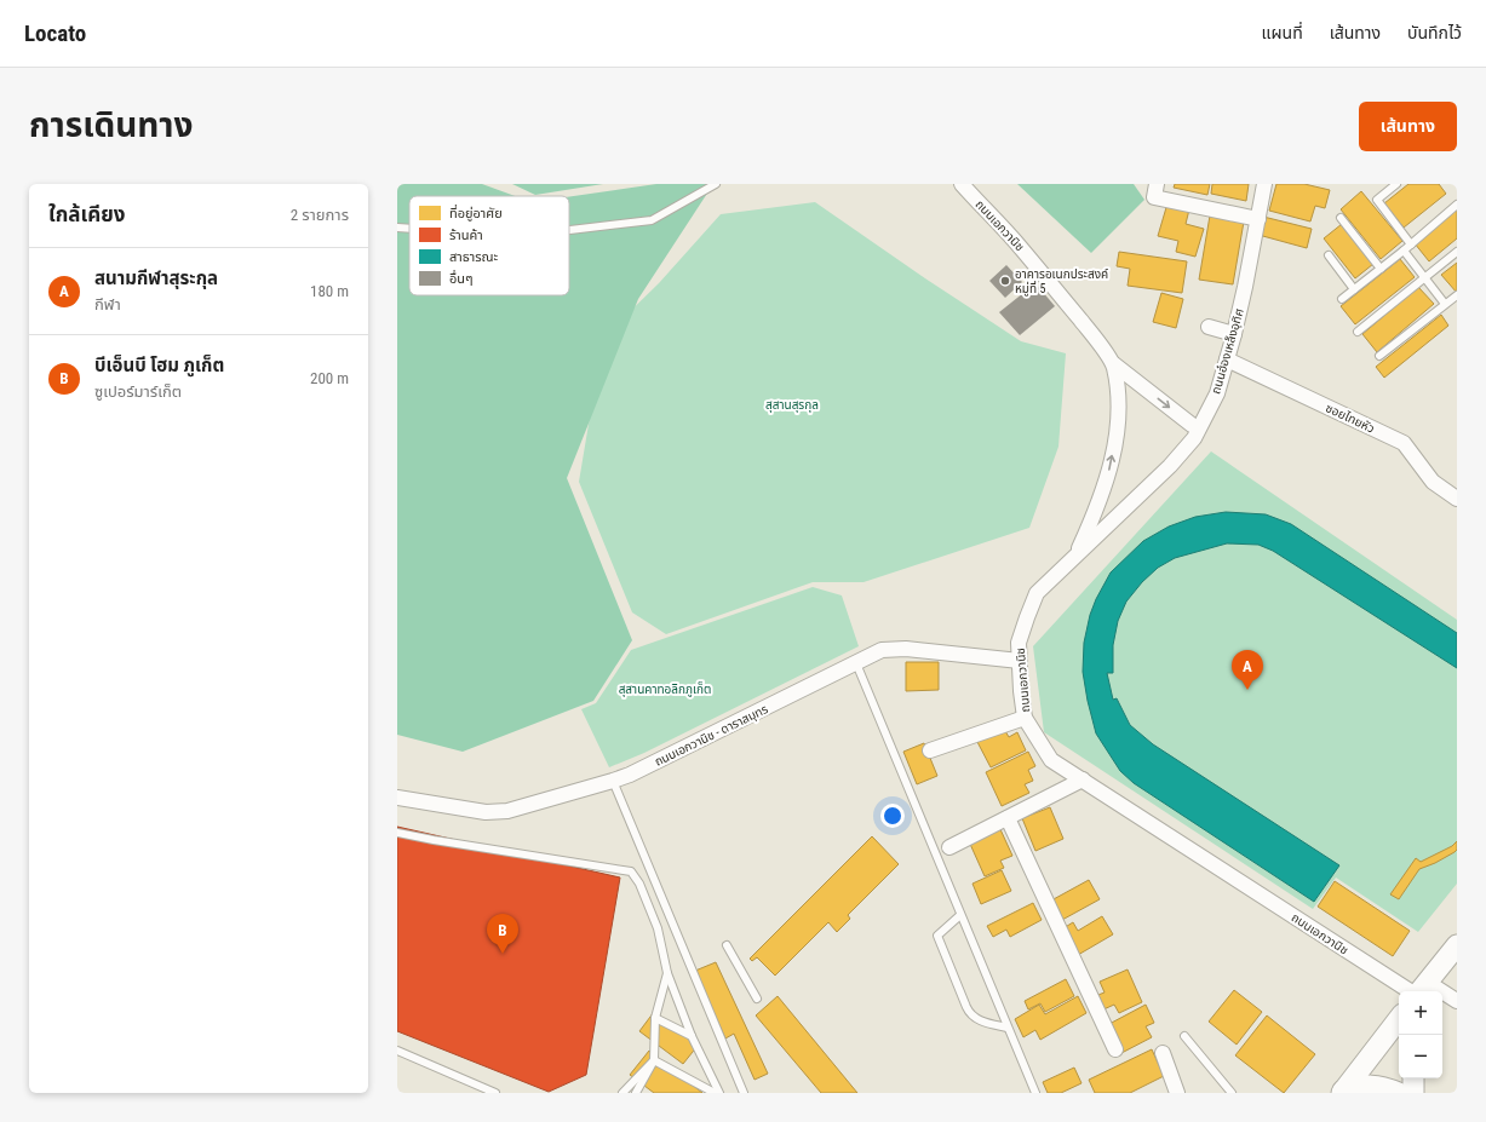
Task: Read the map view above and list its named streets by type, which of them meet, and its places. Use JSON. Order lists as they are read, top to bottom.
{
  "streets": {
    "street": [
      "ถนนเอกวานิช",
      "ถนนฮ๋องเหล็งอุทิศ",
      "ซอยไทยหัว",
      "ถนนเอกวานิช - ดาราสมุทร"
    ]
  },
  "crossings": [
    ["ถนนเอกวานิช", "ถนนฮ๋องเหล็งอุทิศ"],
    ["ถนนเอกวานิช", "ถนนเอกวานิช - ดาราสมุทร"],
    ["ถนนฮ๋องเหล็งอุทิศ", "ซอยไทยหัว"]
  ],
  "parks": ["สุสานสุรกุล", "สุสานคาทอลิกภูเก็ต"],
  "places": ["อาคารอเนกประสงค์ หมู่ที่ 5"],
  "legend": [
    "ที่อยู่อาศัย",
    "ร้านค้า",
    "สาธารณะ",
    "อื่นๆ"
  ],
  "page": {
    "header": "Locato",
    "nav": ["แผนที่", "เส้นทาง", "บันทึกไว้"],
    "title": "การเดินทาง",
    "buttons": "เส้นทาง",
    "heading": ["ใกล้เคียง", "2 รายการ"],
    "list": [
      {
        "mark": "A",
        "name": "สนามกีฬาสุระกุล",
        "note": "กีฬา",
        "value": "180 m"
      },
      {
        "mark": "B",
        "name": "บีเอ็นบี โฮม ภูเก็ต",
        "note": "ซูเปอร์มาร์เก็ต",
        "value": "200 m"
      }
    ],
    "pins": ["A", "B"],
    "map_buttons": ["+", "−"]
  }
}
